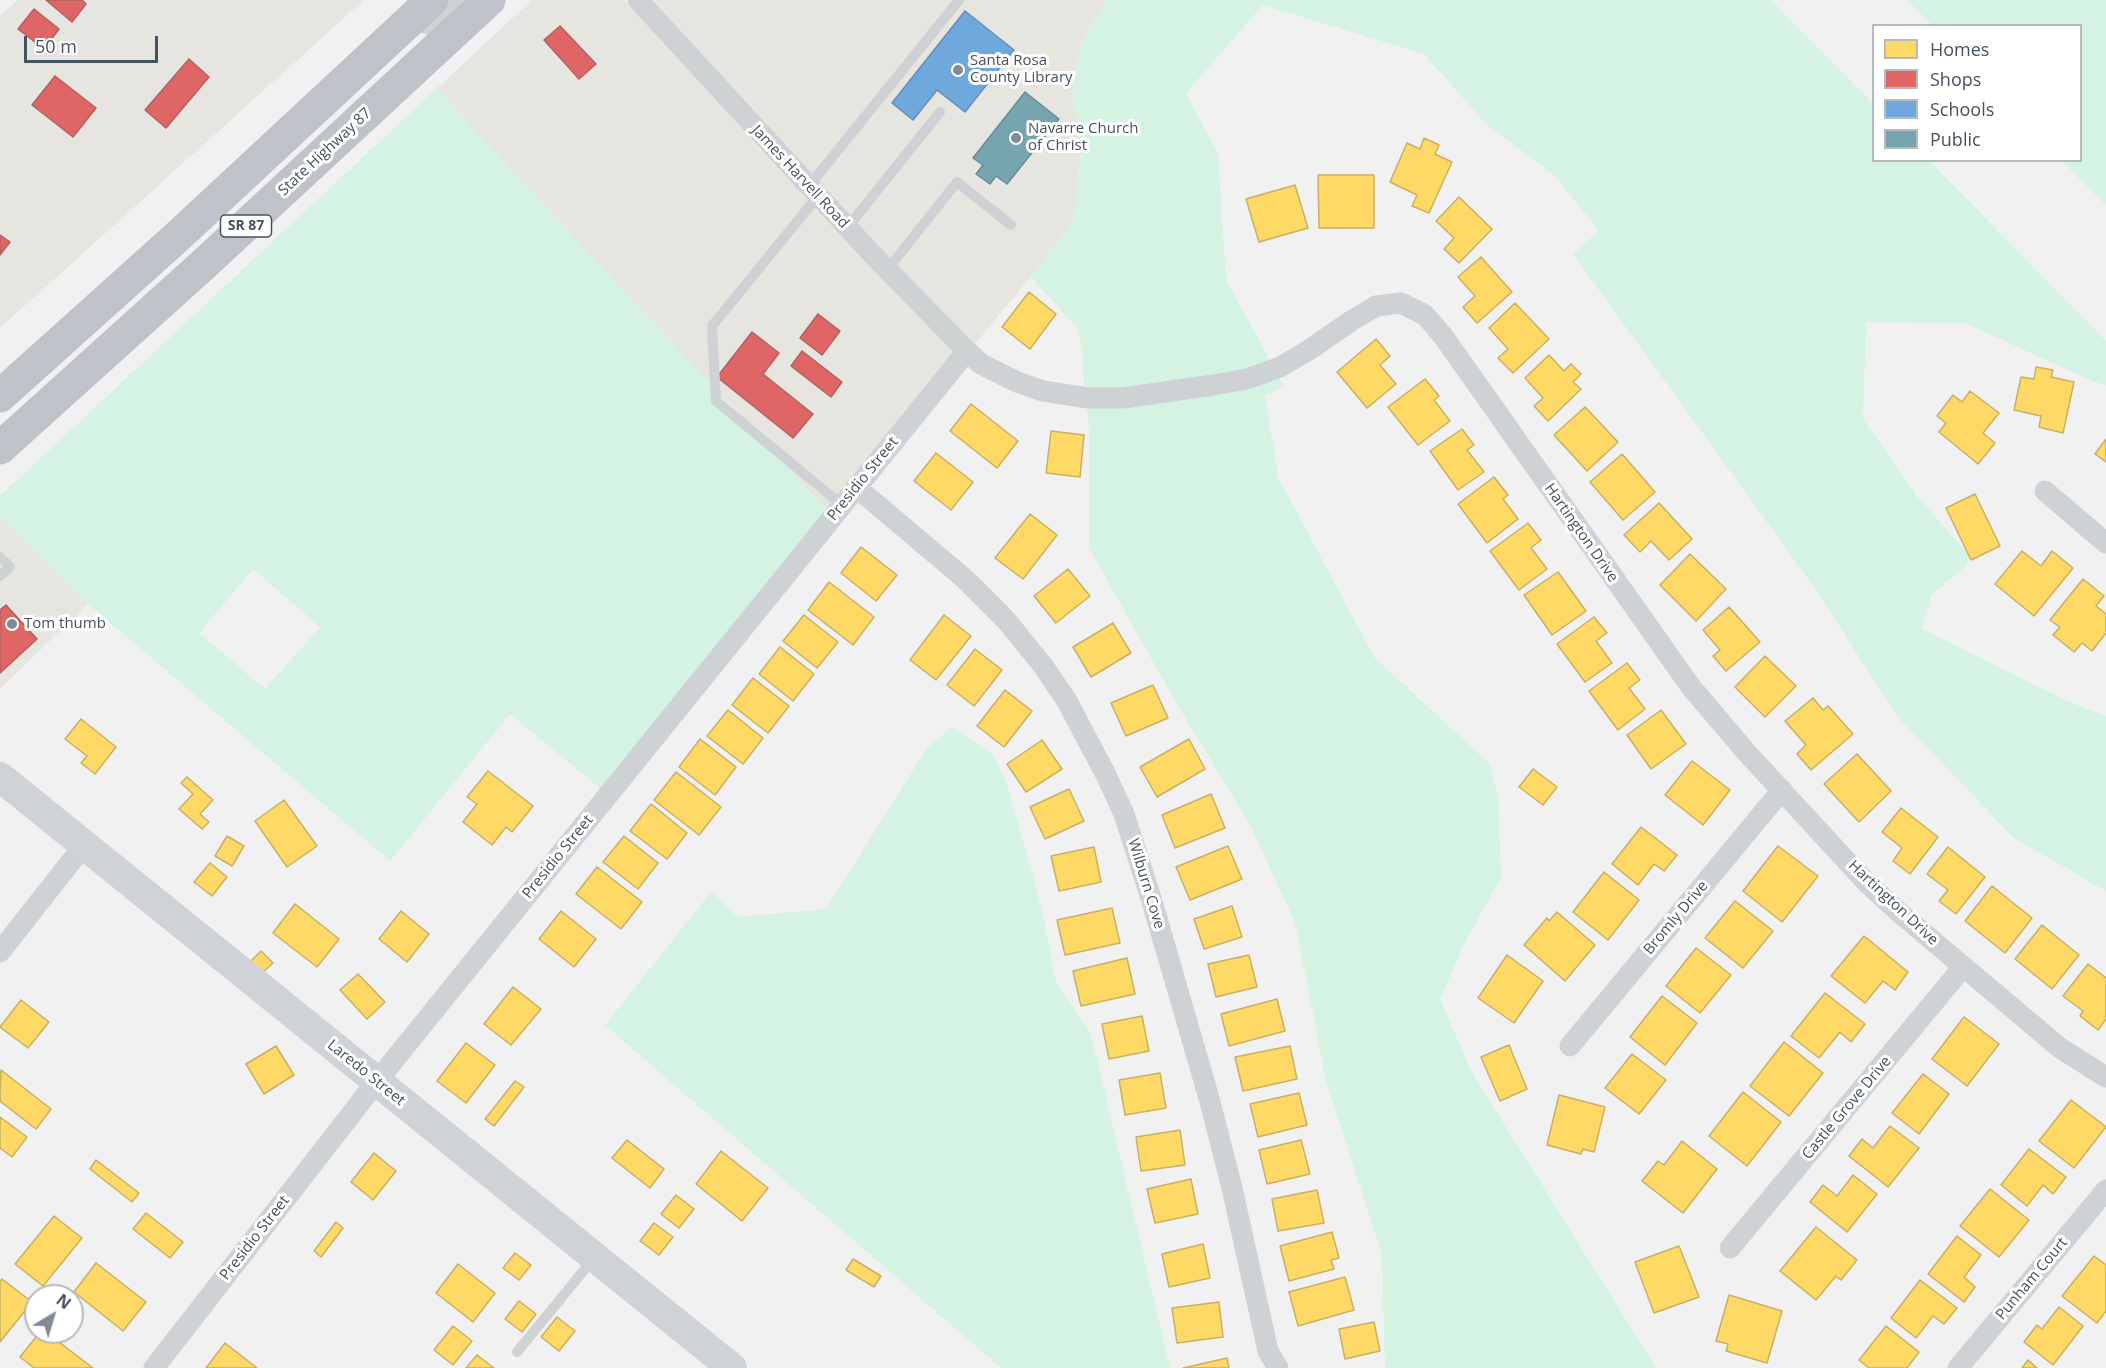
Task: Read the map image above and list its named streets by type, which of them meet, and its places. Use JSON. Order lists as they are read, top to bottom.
{
  "streets": {
    "highway": ["State Highway 87", "SR 87"],
    "street": [
      "James Harvell Road",
      "Presidio Street",
      "Hartington Drive",
      "Wilburn Cove",
      "Bromly Drive",
      "Laredo Street",
      "Castle Grove Drive",
      "Punham Court"
    ]
  },
  "crossings": [
    ["James Harvell Road", "Presidio Street"],
    ["James Harvell Road", "Hartington Drive"],
    ["Presidio Street", "Hartington Drive"],
    ["Presidio Street", "Wilburn Cove"],
    ["Presidio Street", "Laredo Street"],
    ["Hartington Drive", "Bromly Drive"],
    ["Hartington Drive", "Castle Grove Drive"]
  ],
  "places": ["Santa Rosa County Library", "Navarre Church of Christ", "Tom thumb"],
  "legend": [
    "Homes",
    "Shops",
    "Schools",
    "Public"
  ],
  "scale_bar": "50 m",
  "north": "top right"
}
